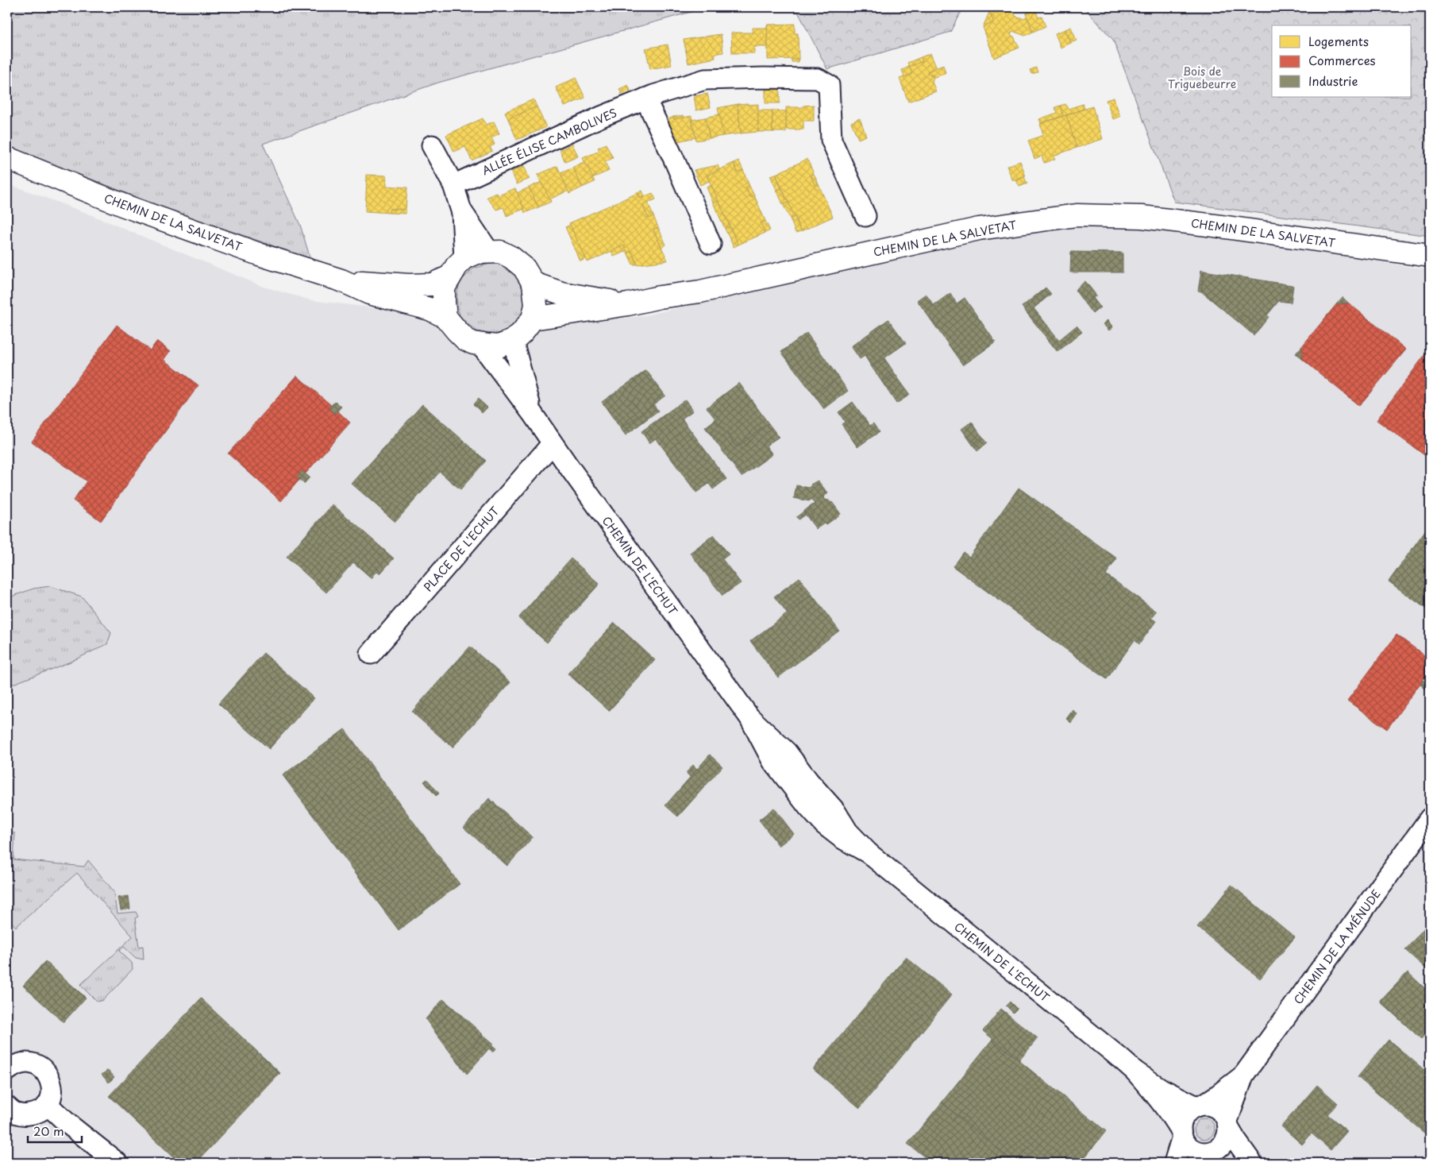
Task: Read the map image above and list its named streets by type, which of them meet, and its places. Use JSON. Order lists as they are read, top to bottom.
{
  "streets": {
    "main road": ["CHEMIN DE LA SALVETAT"],
    "street": [
      "ALLÉE ÉLISE CAMBOLIVES",
      "PLACE DE L'ECHUT",
      "CHEMIN DE L'ECHUT",
      "CHEMIN DE LA MÉNUDE"
    ]
  },
  "crossings": [
    ["CHEMIN DE LA SALVETAT", "CHEMIN DE L'ECHUT"],
    ["PLACE DE L'ECHUT", "CHEMIN DE L'ECHUT"],
    ["CHEMIN DE L'ECHUT", "CHEMIN DE LA MÉNUDE"]
  ],
  "parks": ["Bois de Triguebeurre"],
  "legend": ["Logements", "Commerces", "Industrie"],
  "scale_bar": "20 m"
}
